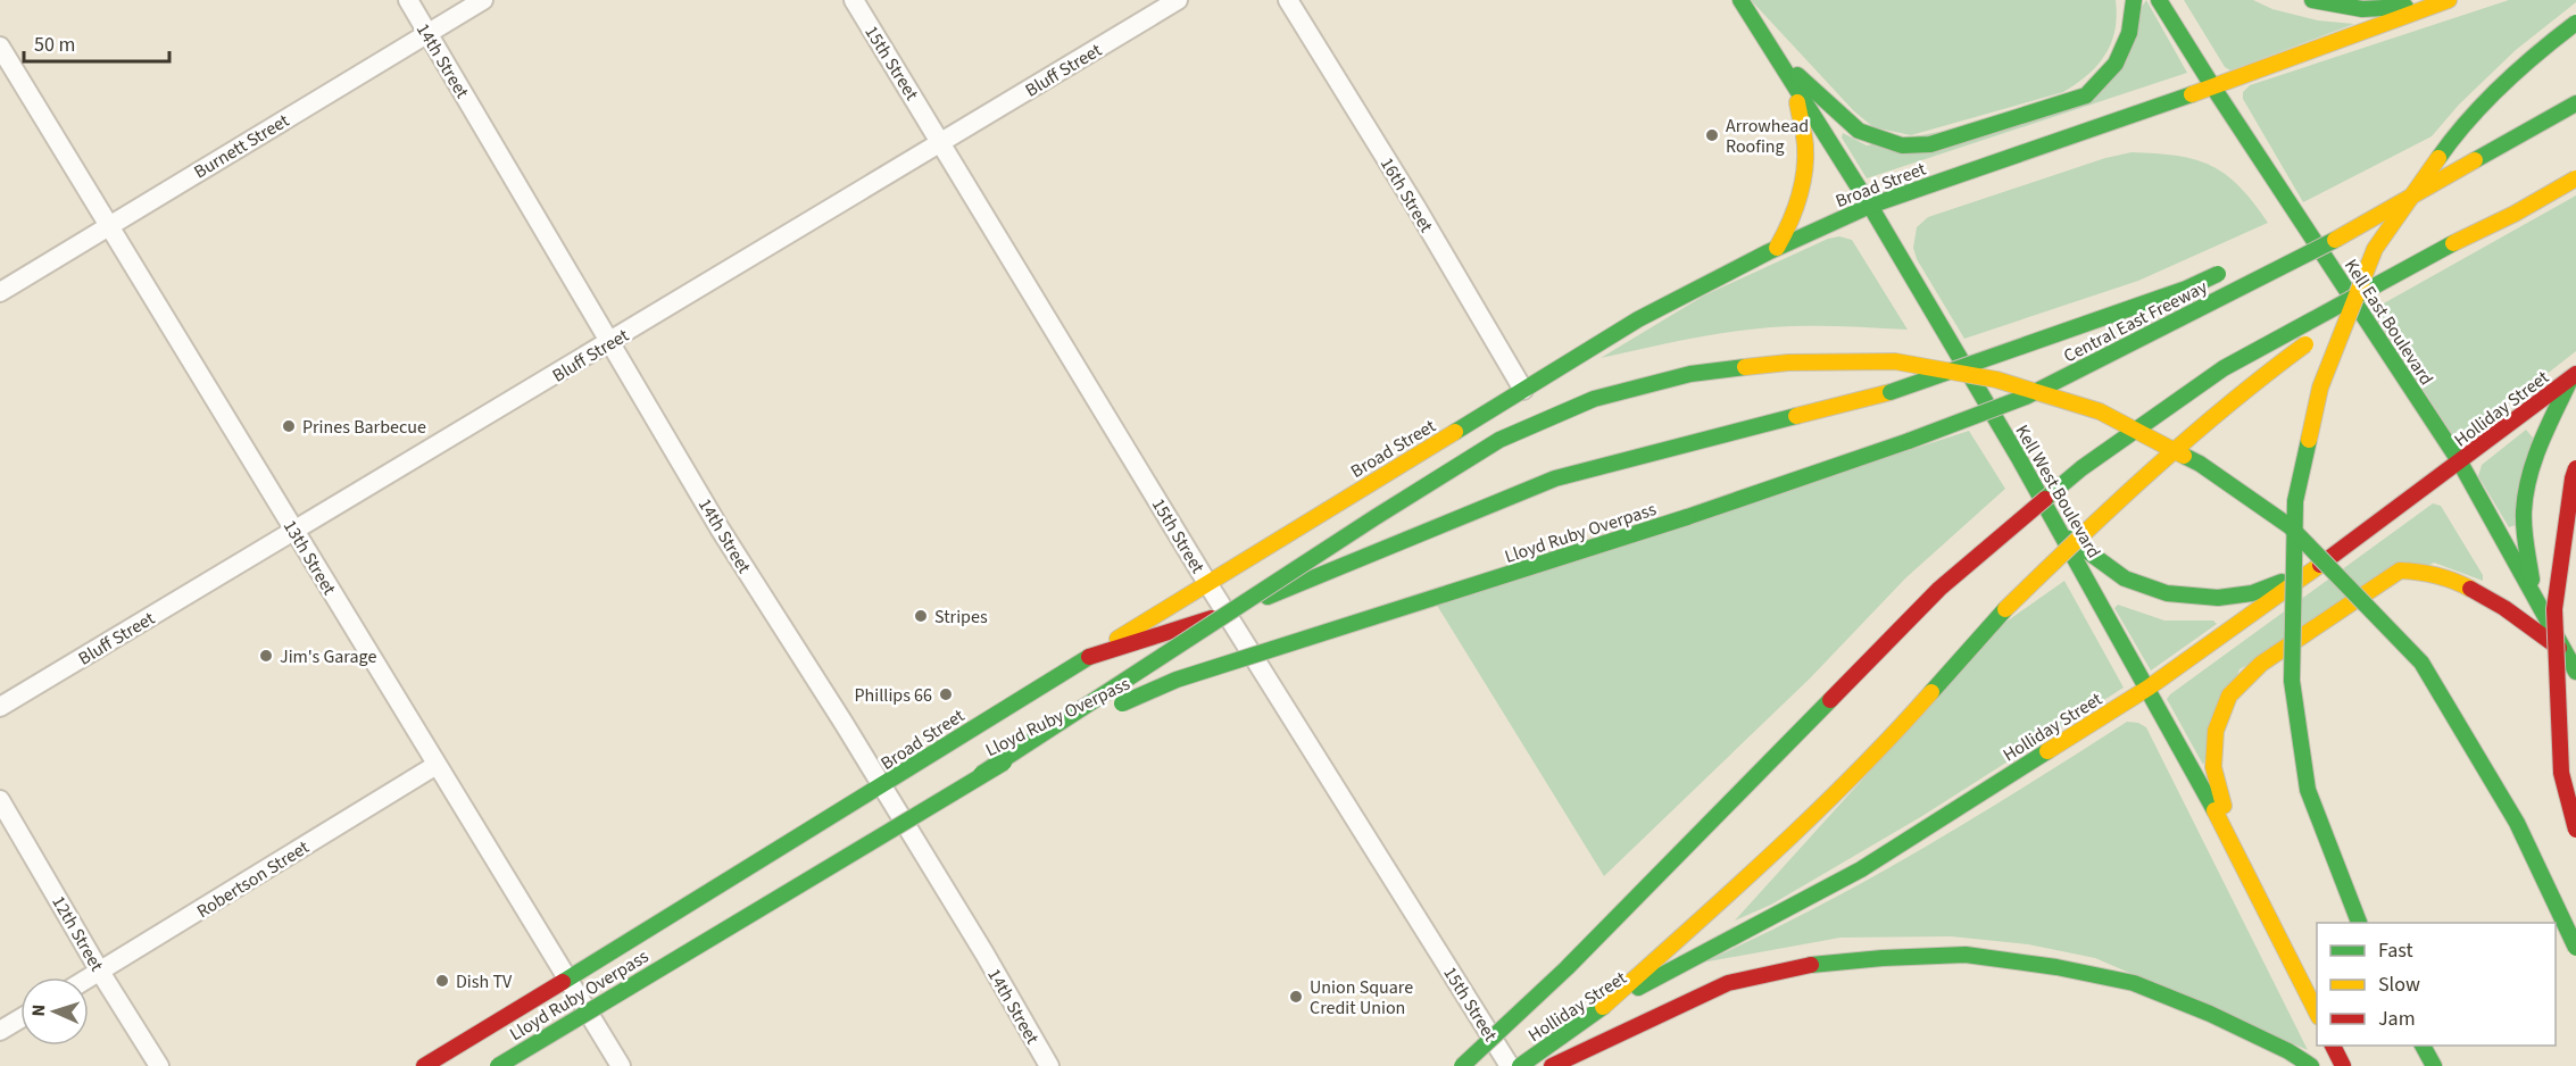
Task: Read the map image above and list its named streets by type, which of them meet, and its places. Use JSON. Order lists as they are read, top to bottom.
{
  "streets": {
    "main road": [
      "Broad Street",
      "Central East Freeway",
      "Kell East Boulevard",
      "Holliday Street",
      "Kell West Boulevard",
      "Lloyd Ruby Overpass"
    ],
    "street": [
      "14th Street",
      "15th Street",
      "Bluff Street",
      "Burnett Street",
      "16th Street",
      "13th Street",
      "Robertson Street",
      "12th Street"
    ]
  },
  "crossings": [
    ["14th Street", "Bluff Street"],
    ["14th Street", "Burnett Street"],
    ["14th Street", "Broad Street"],
    ["15th Street", "Bluff Street"],
    ["15th Street", "Broad Street"],
    ["Bluff Street", "13th Street"],
    ["Burnett Street", "13th Street"],
    ["Broad Street", "16th Street"],
    ["Broad Street", "Kell East Boulevard"],
    ["Broad Street", "Kell West Boulevard"],
    ["Broad Street", "13th Street"],
    ["Central East Freeway", "Lloyd Ruby Overpass"],
    ["Kell East Boulevard", "Holliday Street"],
    ["Holliday Street", "Kell West Boulevard"],
    ["13th Street", "Robertson Street"],
    ["Robertson Street", "12th Street"]
  ],
  "places": [
    "Arrowhead Roofing",
    "Prines Barbecue",
    "Stripes",
    "Jim's Garage",
    "Phillips 66",
    "Dish TV",
    "Union Square Credit Union"
  ],
  "legend": ["Fast", "Slow", "Jam"],
  "scale_bar": "50 m",
  "north": "left"
}
